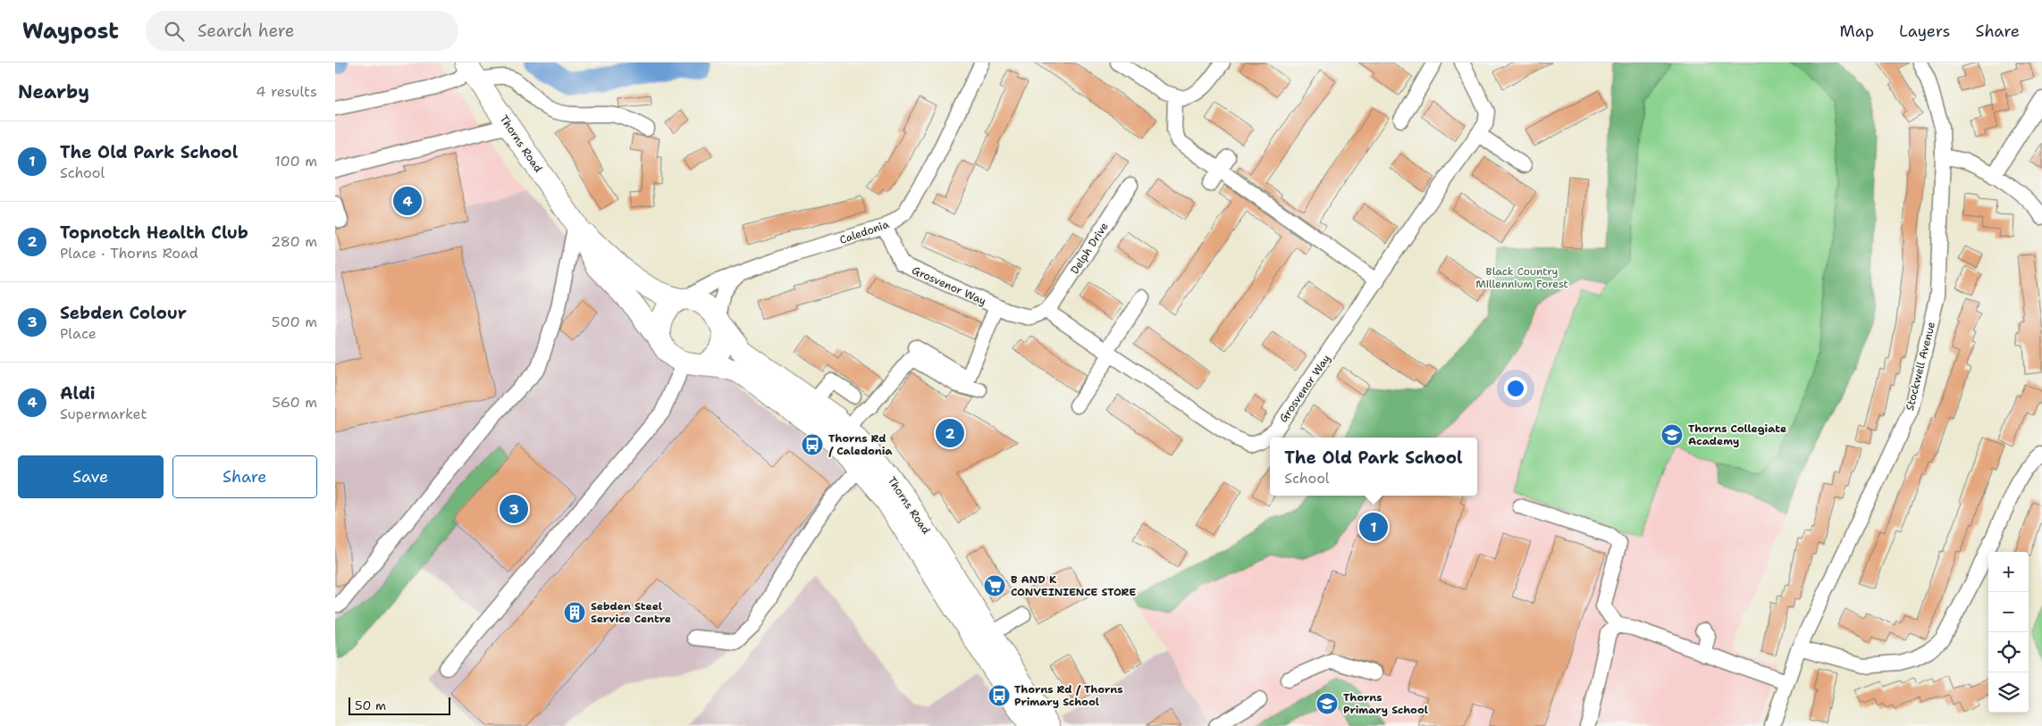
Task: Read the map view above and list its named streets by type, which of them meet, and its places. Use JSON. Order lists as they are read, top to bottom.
{
  "streets": {
    "highway": ["Thorns Road"],
    "street": [
      "Caledonia",
      "Delph Drive",
      "Grosvenor Way",
      "Stockwell Avenue"
    ]
  },
  "crossings": [
    ["Thorns Road", "Caledonia"],
    ["Caledonia", "Grosvenor Way"],
    ["Delph Drive", "Grosvenor Way"]
  ],
  "parks": ["Black Country Millennium Forest"],
  "places": {
    "school or university": ["Thorns Collegiate Academy", "Thorns Primary School"],
    "bus stop": ["Thorns Rd / Caledonia", "Thorns Rd / Thorns Primary School"],
    "supermarket": ["B AND K CONVEINIENCE STORE"],
    "building": ["Sebden Steel Service Centre"]
  },
  "scale_bar": "50 m",
  "page": {
    "header": "Waypost",
    "search": "Search here",
    "nav": ["Map", "Layers", "Share"],
    "heading": ["Nearby", "4 results"],
    "list": [
      {
        "mark": "1",
        "name": "The Old Park School",
        "note": "School",
        "value": "100 m"
      },
      {
        "mark": "2",
        "name": "Topnotch Health Club",
        "note": "Place · Thorns Road",
        "value": "280 m"
      },
      {
        "mark": "3",
        "name": "Sebden Colour",
        "note": "Place",
        "value": "500 m"
      },
      {
        "mark": "4",
        "name": "Aldi",
        "note": "Supermarket",
        "value": "560 m"
      }
    ],
    "pins": [
      "4",
      "2",
      "3",
      "1"
    ],
    "popup": ["The Old Park School", "School"],
    "buttons": ["Save", "Share"],
    "map_buttons": ["+", "−"],
    "scale": "50 m"
  }
}
